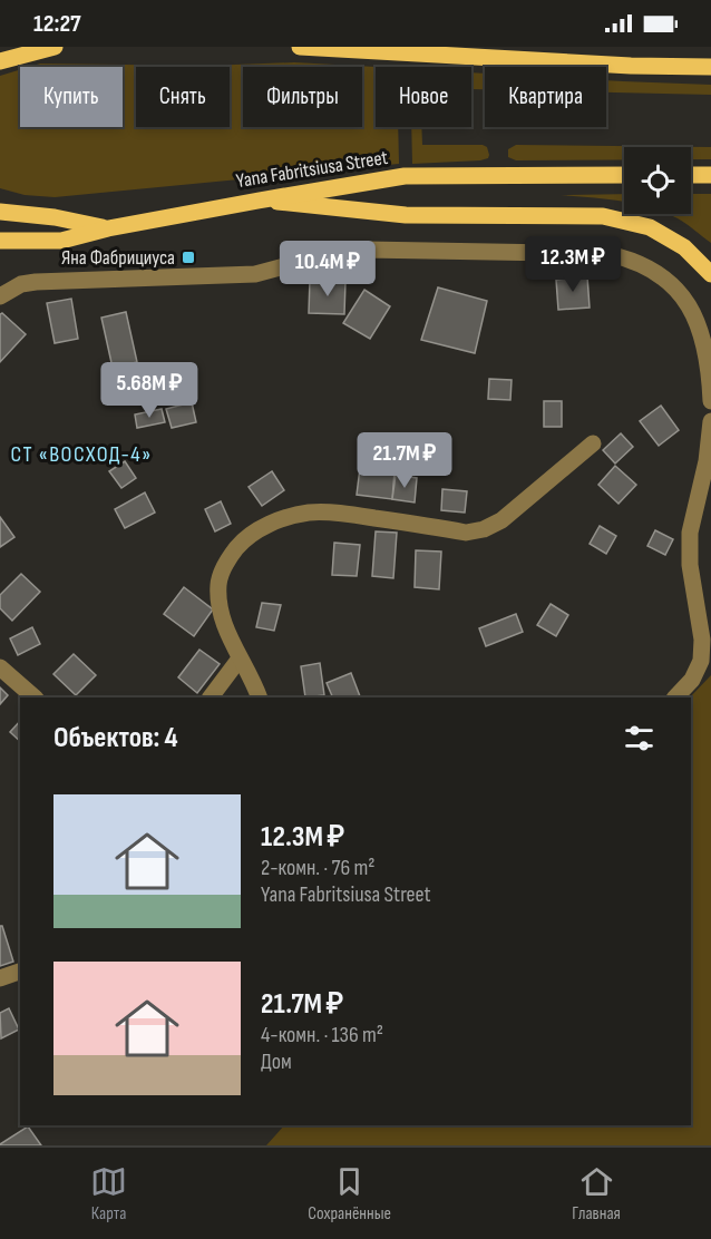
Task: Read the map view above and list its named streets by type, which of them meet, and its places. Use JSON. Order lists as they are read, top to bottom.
{
  "streets": {
    "main road": ["Yana Fabritsiusa Street"]
  },
  "districts": ["СТ «ВОСХОД-4»"],
  "places": {
    "transit": ["Яна Фабрициуса"]
  },
  "page": {
    "status": "12:27",
    "chip": [
      "Купить",
      "Снять",
      "Фильтры",
      "Новое",
      "Квартира"
    ],
    "price": [
      "12.3M ₽",
      "10.4M ₽",
      "5.68M ₽",
      "21.7M ₽"
    ],
    "heading": "Объектов: 4",
    "list": [
      {
        "name": "12.3M ₽",
        "note": "2-комн. · 76 m² · Yana Fabritsiusa Street"
      },
      {
        "name": "21.7M ₽",
        "note": "4-комн. · 136 m² · Дом"
      }
    ],
    "tabs": ["Карта", "Сохранённые", "Главная"]
  }
}
